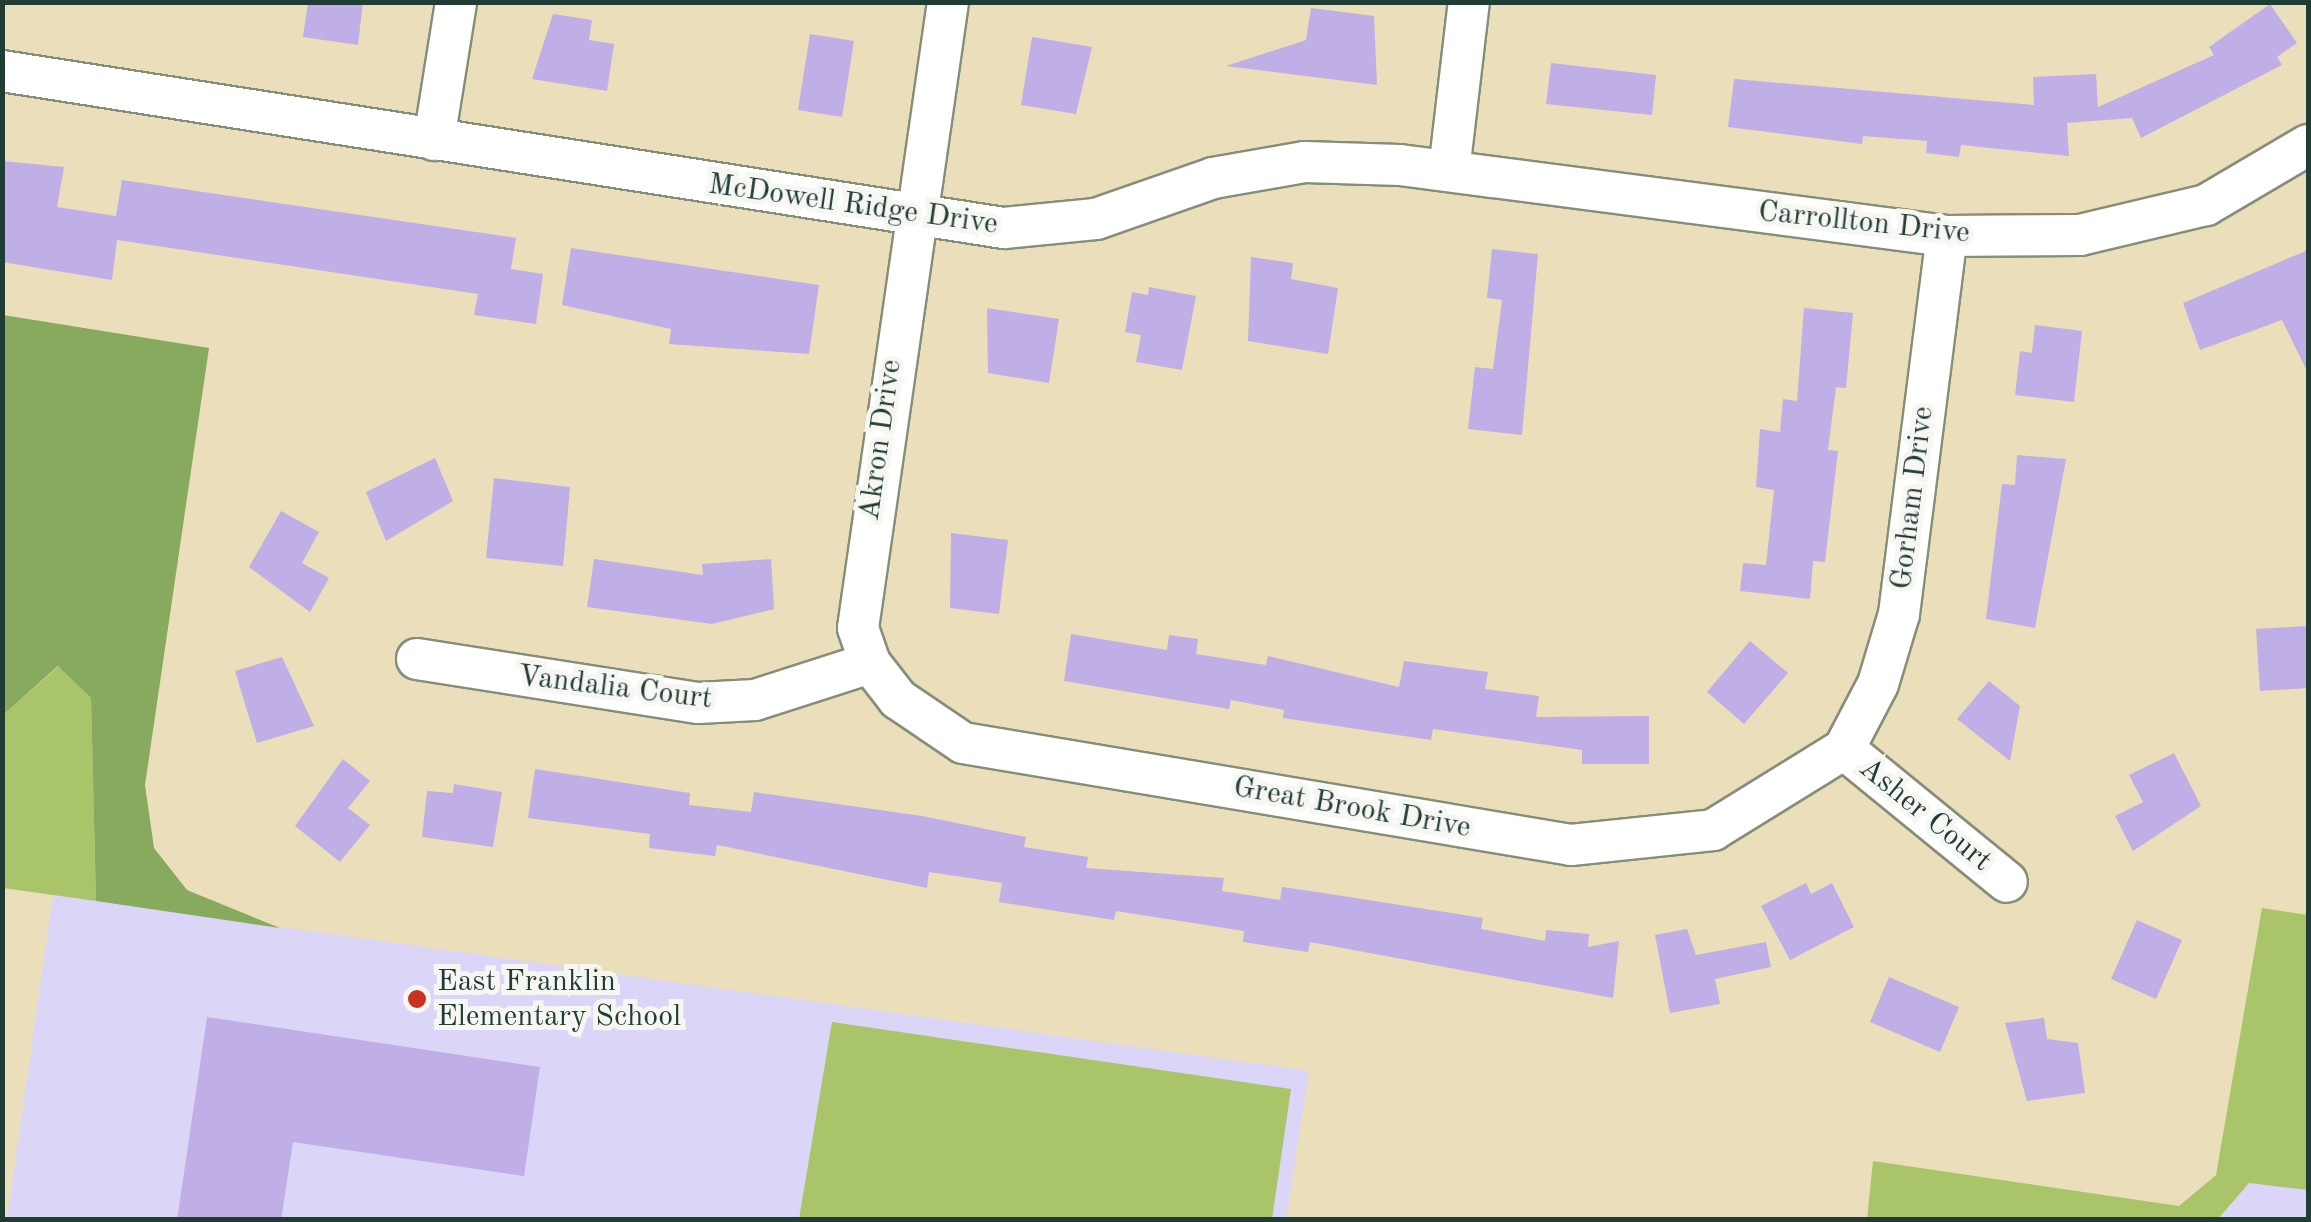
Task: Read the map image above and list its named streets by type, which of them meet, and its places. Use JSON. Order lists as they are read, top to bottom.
{
  "streets": {
    "street": [
      "McDowell Ridge Drive",
      "Carrollton Drive",
      "Akron Drive",
      "Gorham Drive",
      "Vandalia Court",
      "Great Brook Drive",
      "Asher Court"
    ]
  },
  "crossings": [
    ["McDowell Ridge Drive", "Carrollton Drive"],
    ["McDowell Ridge Drive", "Akron Drive"],
    ["Carrollton Drive", "Gorham Drive"],
    ["Akron Drive", "Vandalia Court"],
    ["Akron Drive", "Great Brook Drive"],
    ["Gorham Drive", "Great Brook Drive"],
    ["Gorham Drive", "Asher Court"],
    ["Vandalia Court", "Great Brook Drive"],
    ["Great Brook Drive", "Asher Court"]
  ],
  "places": ["East Franklin Elementary School"]
}
